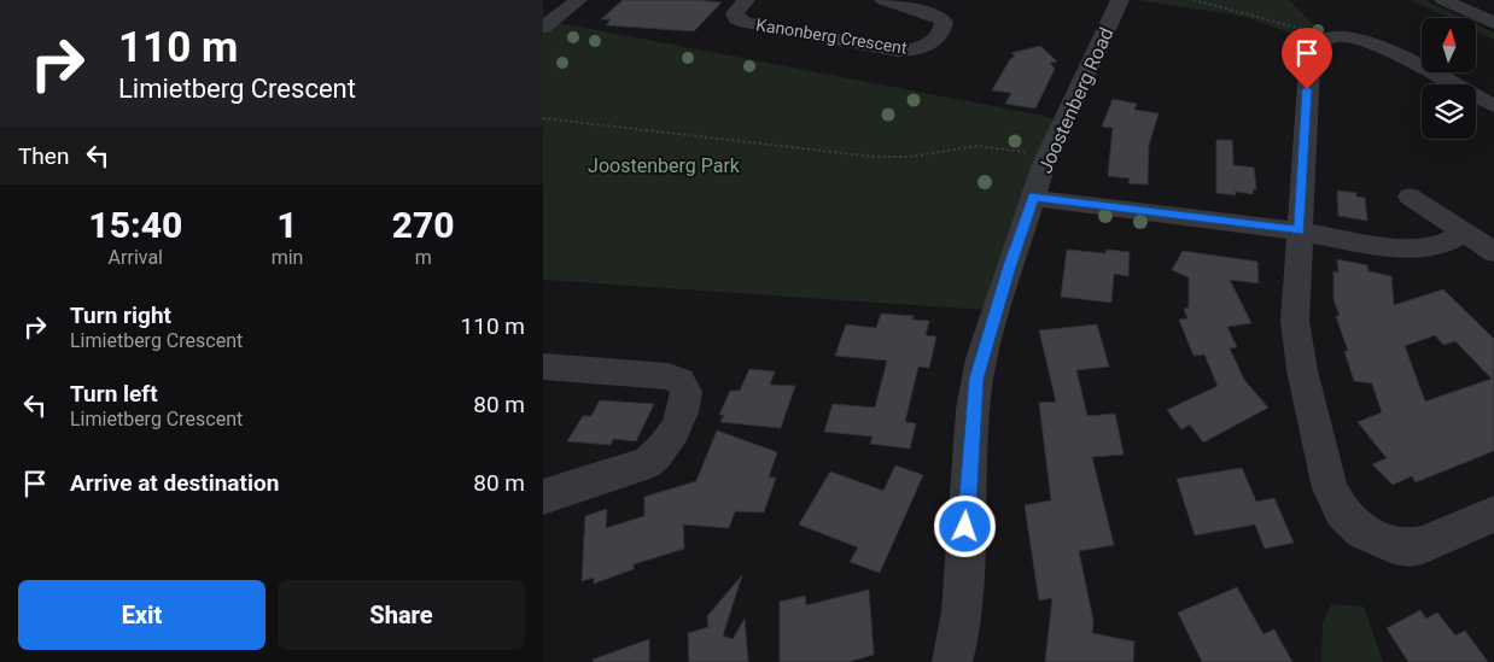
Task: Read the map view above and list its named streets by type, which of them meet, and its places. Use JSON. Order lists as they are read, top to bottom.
{
  "streets": {
    "street": ["Kanonberg Crescent", "Joostenberg Road"]
  },
  "parks": ["Joostenberg Park"],
  "north": "top",
  "page": {
    "turn": ["110 m", "Limietberg Crescent"],
    "then": "Then",
    "eta": [
      "15:40",
      "Arrival",
      "1",
      "min",
      "270",
      "m"
    ],
    "list": [
      {
        "name": "Turn right",
        "note": "Limietberg Crescent",
        "value": "110 m"
      },
      {
        "name": "Turn left",
        "note": "Limietberg Crescent",
        "value": "80 m"
      },
      {
        "name": "Arrive at destination",
        "value": "80 m"
      }
    ],
    "buttons": ["Exit", "Share"]
  }
}
